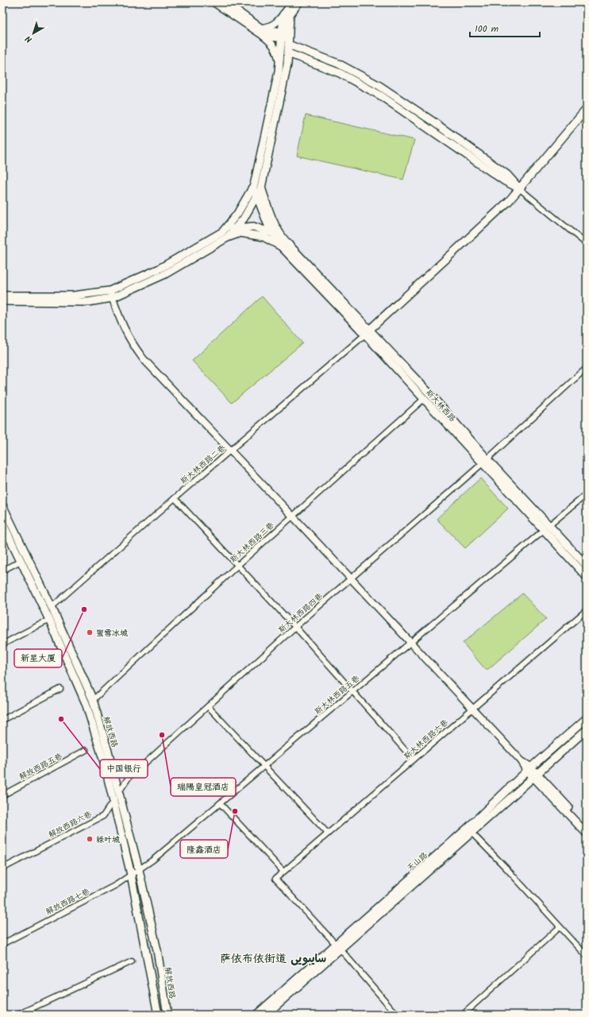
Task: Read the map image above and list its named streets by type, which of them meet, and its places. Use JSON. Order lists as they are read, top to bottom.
{
  "streets": {
    "main road": ["斯大林西路", "解放西路", "天山路"],
    "street": [
      "斯大林西路二巷",
      "斯大林西路三巷",
      "斯大林西路四巷",
      "斯大林西路五巷",
      "斯大林西路六巷",
      "解放西路五巷",
      "解放西路六巷",
      "解放西路七巷"
    ]
  },
  "crossings": [
    ["斯大林西路", "斯大林西路二巷"],
    ["斯大林西路", "斯大林西路三巷"],
    ["斯大林西路", "斯大林西路四巷"],
    ["斯大林西路", "斯大林西路五巷"],
    ["斯大林西路二巷", "解放西路"],
    ["斯大林西路三巷", "解放西路"],
    ["斯大林西路四巷", "解放西路六巷"],
    ["斯大林西路五巷", "解放西路"],
    ["斯大林西路五巷", "解放西路七巷"],
    ["解放西路", "解放西路六巷"],
    ["解放西路", "解放西路七巷"],
    ["斯大林西路六巷", "天山路"]
  ],
  "districts": ["萨依布依街道 سايبويى"],
  "places": [
    "新星大厦",
    "蜜雪冰城",
    "中国银行",
    "瑞陽皇冠酒店",
    "隆鑫酒店",
    "禄叶城"
  ],
  "scale_bar": "100 m",
  "north": "bottom left"
}
